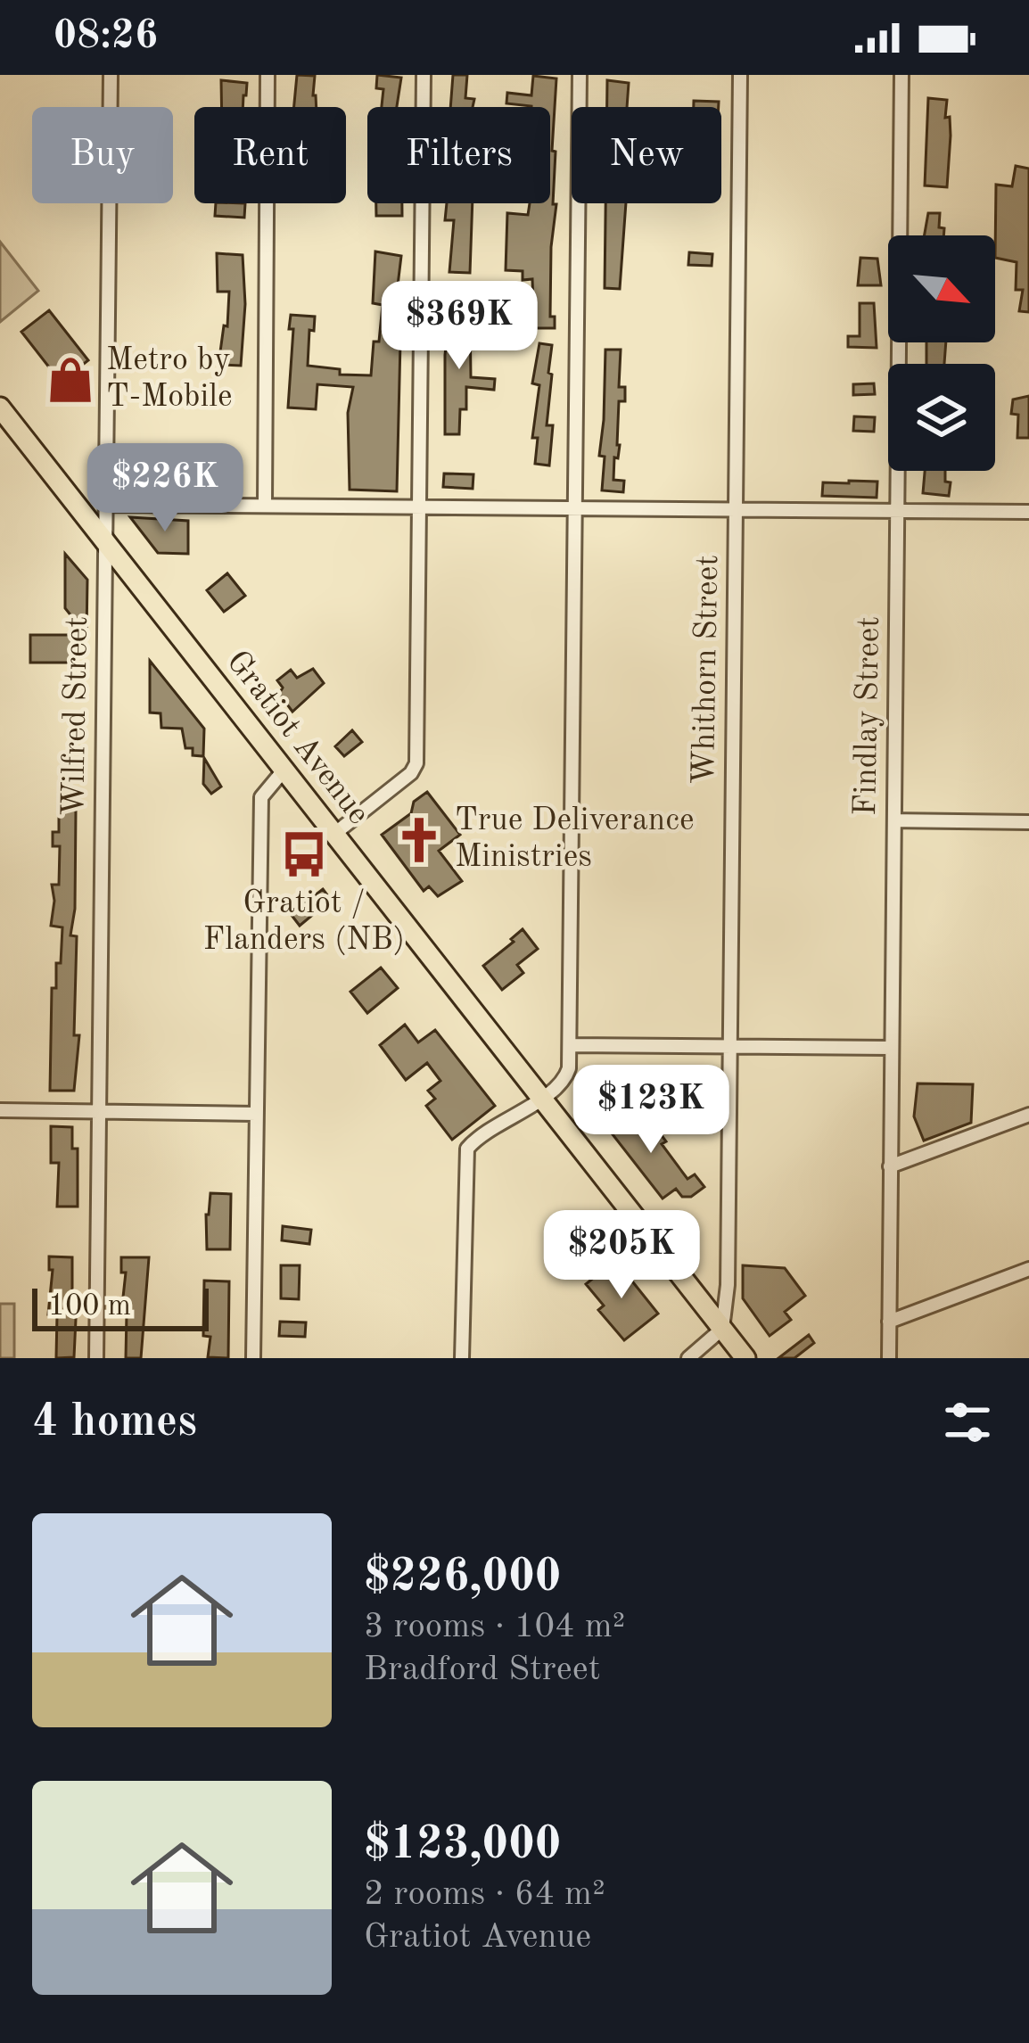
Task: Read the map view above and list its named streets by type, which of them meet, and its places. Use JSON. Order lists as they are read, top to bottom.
{
  "streets": {
    "main road": ["Gratiot Avenue"],
    "street": ["Whithorn Street", "Wilfred Street", "Findlay Street"]
  },
  "crossings": [
    ["Whithorn Street", "Gratiot Avenue"],
    ["Wilfred Street", "Gratiot Avenue"]
  ],
  "places": {
    "shop": ["Metro by T-Mobile"],
    "church": ["True Deliverance Ministries"],
    "bus stop": ["Gratiot / Flanders (NB)"]
  },
  "scale_bar": "100 m",
  "north": "bottom right",
  "page": {
    "status": "08:26",
    "chip": [
      "Buy",
      "Rent",
      "Filters",
      "New"
    ],
    "price": [
      "$369K",
      "$226K",
      "$123K",
      "$205K"
    ],
    "scale": "100 m",
    "heading": "4 homes",
    "list": [
      {
        "name": "$226,000",
        "note": "3 rooms · 104 m² · Bradford Street"
      },
      {
        "name": "$123,000",
        "note": "2 rooms · 64 m² · Gratiot Avenue"
      }
    ]
  }
}
